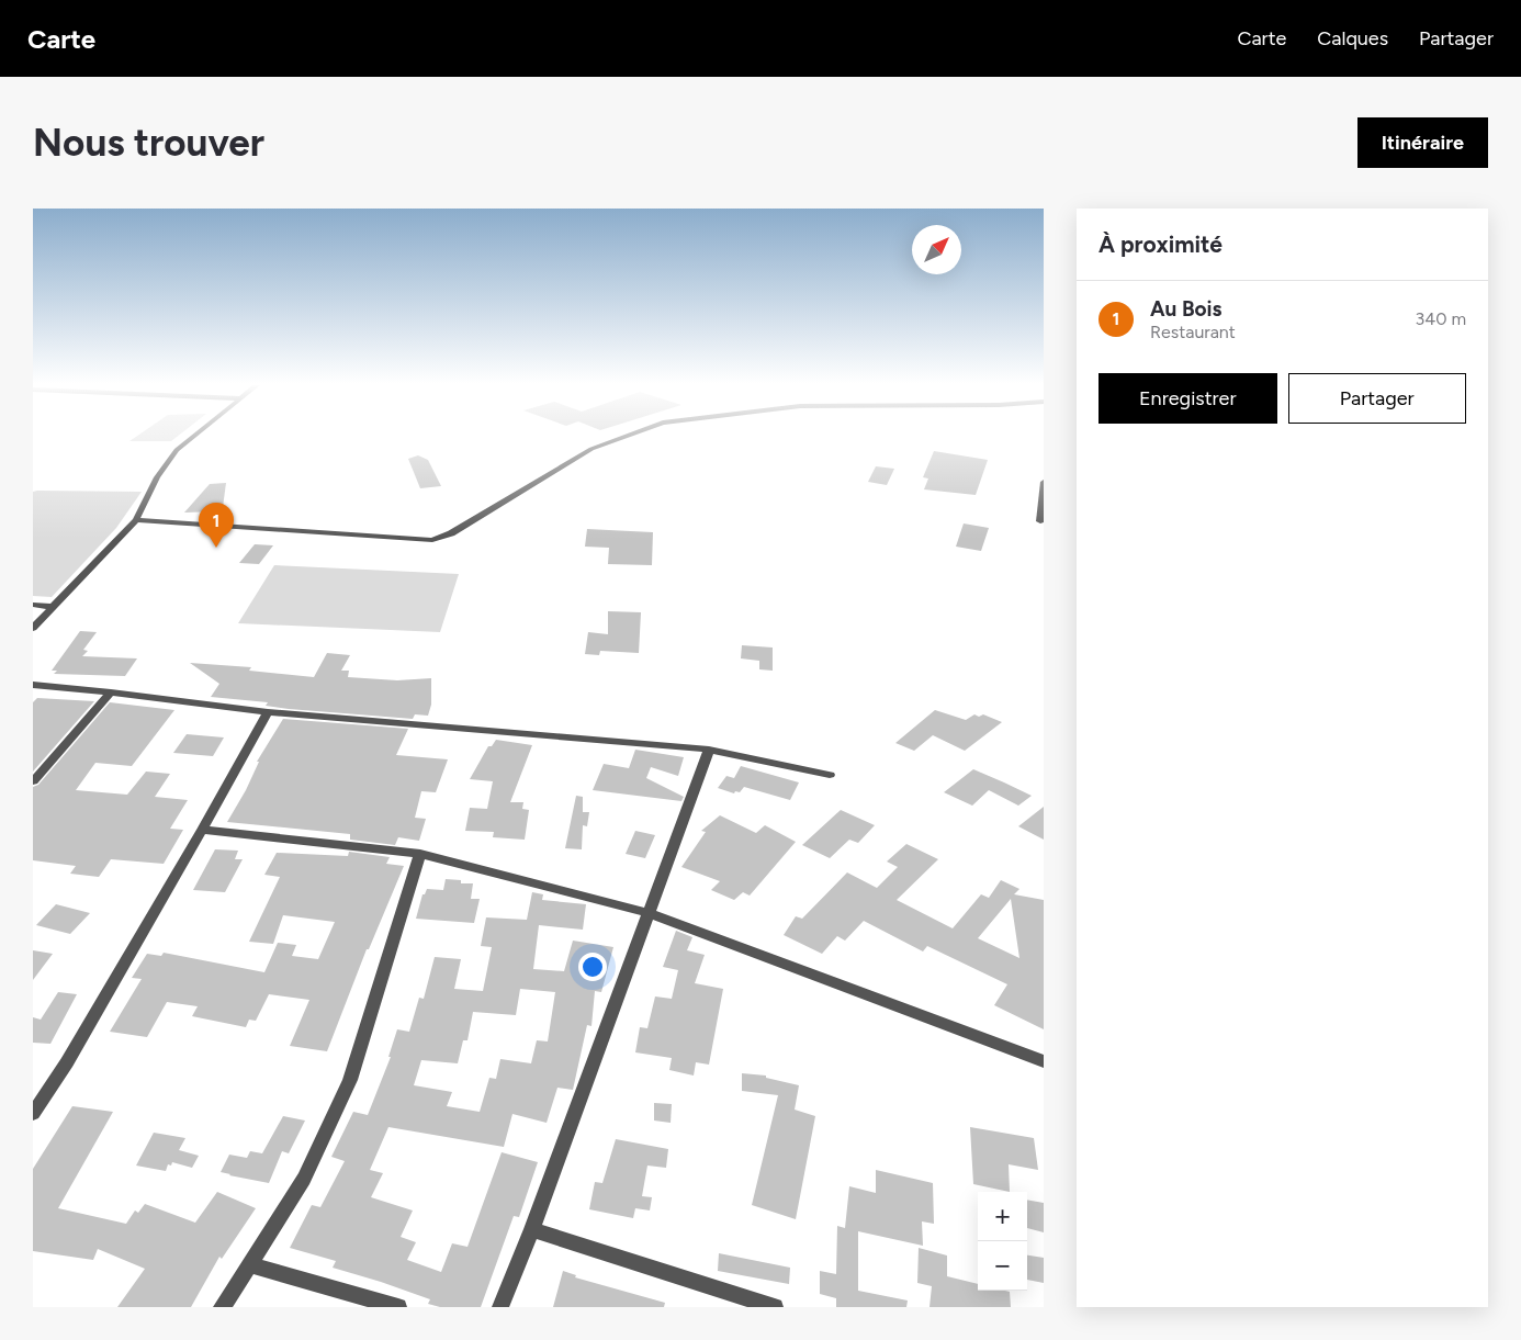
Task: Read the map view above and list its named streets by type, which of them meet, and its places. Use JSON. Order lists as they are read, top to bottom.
{
  "north": "top right",
  "page": {
    "header": "Carte",
    "nav": ["Carte", "Calques", "Partager"],
    "buttons": [
      "Itinéraire",
      ["Enregistrer", "Partager"]
    ],
    "title": "Nous trouver",
    "heading": "À proximité",
    "list": [
      {
        "mark": "1",
        "name": "Au Bois",
        "note": "Restaurant",
        "value": "340 m"
      }
    ],
    "pins": "1",
    "map_buttons": ["+", "−"]
  }
}
